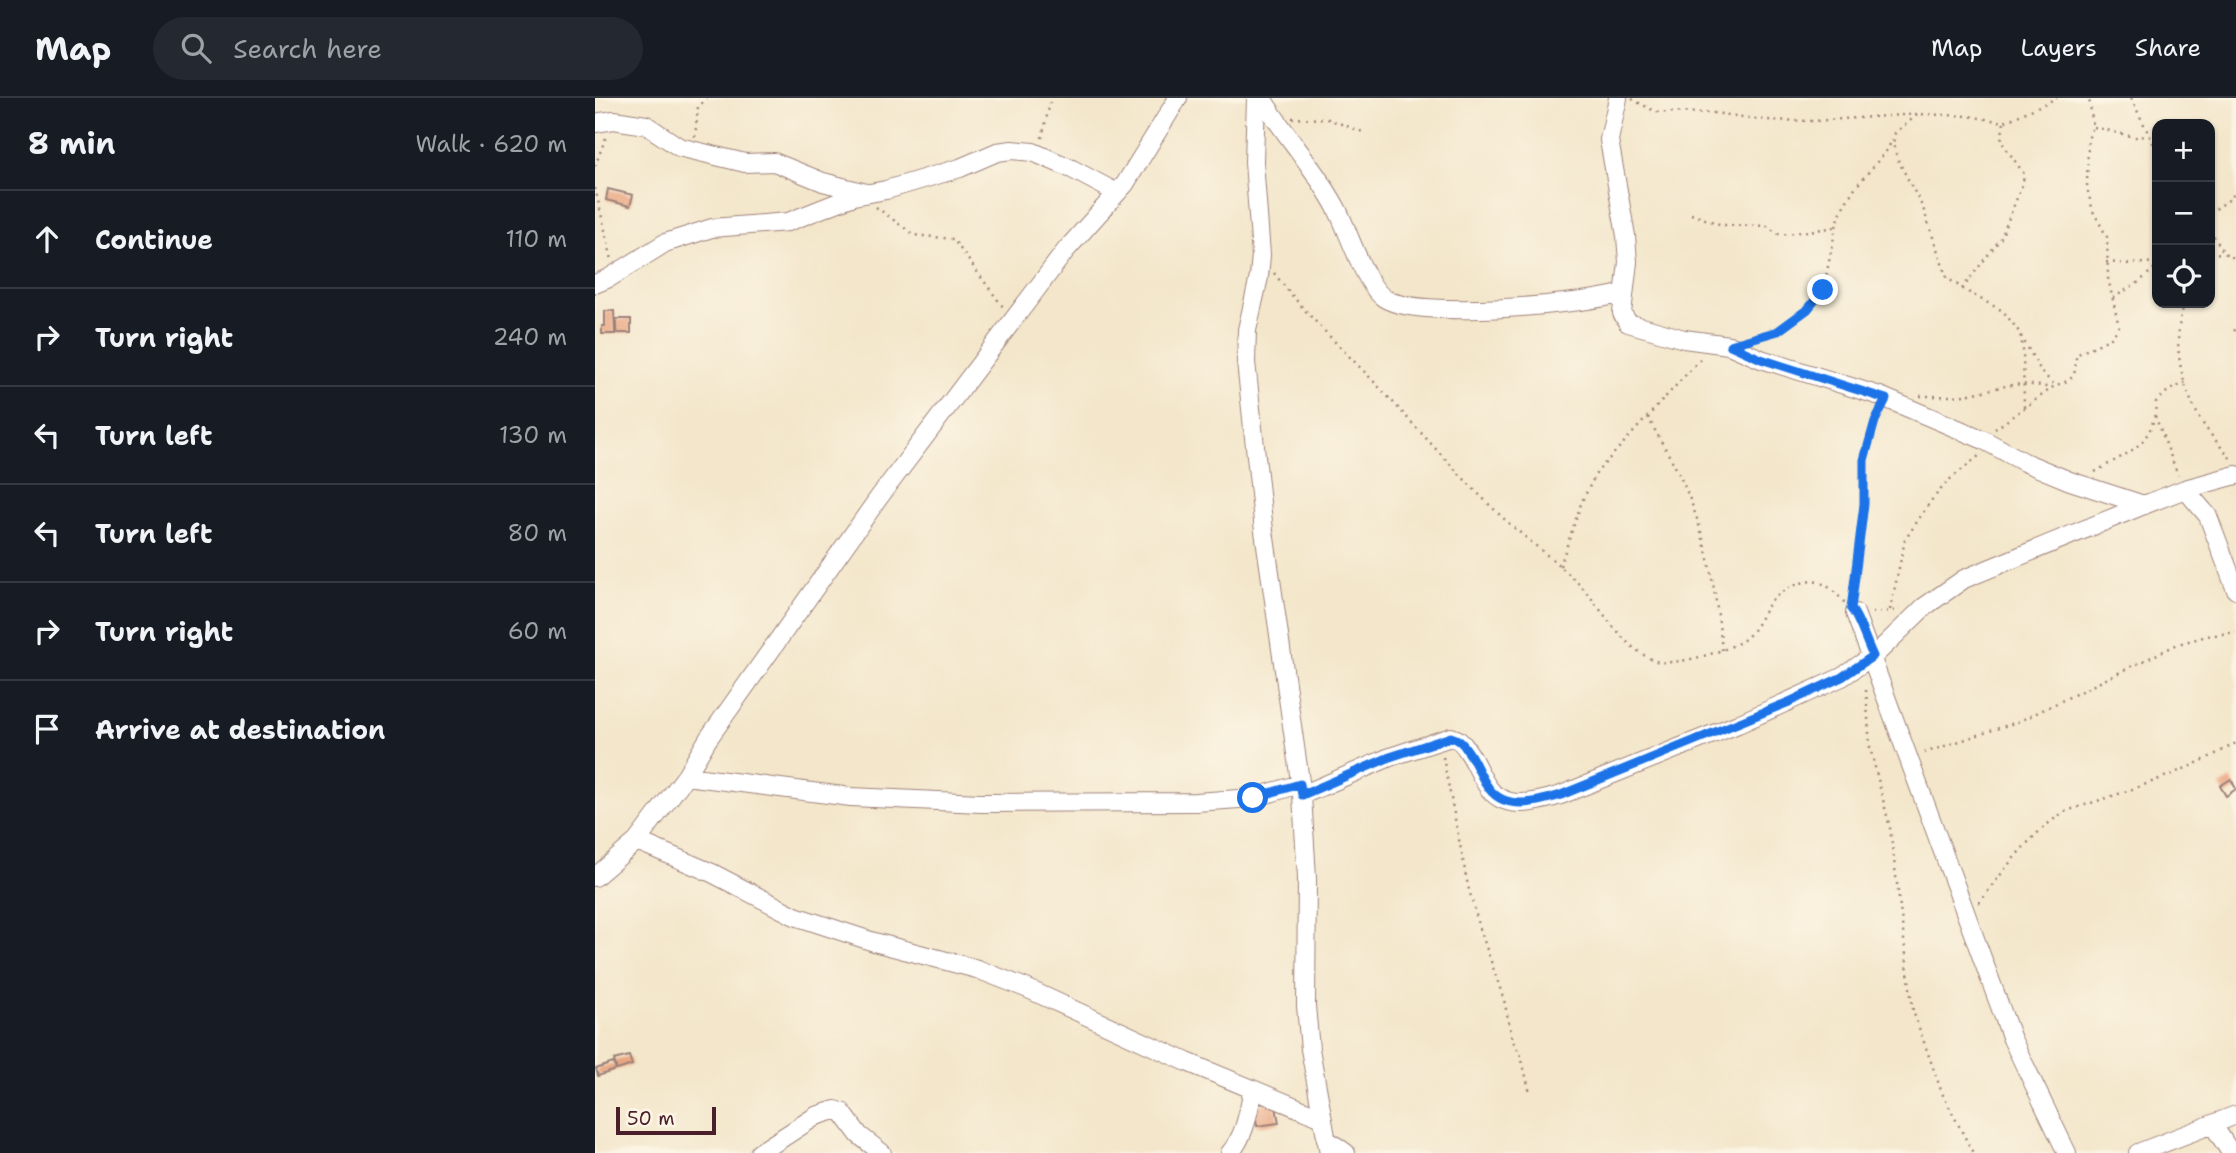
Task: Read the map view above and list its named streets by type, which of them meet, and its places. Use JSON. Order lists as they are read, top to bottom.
{
  "scale_bar": "50 m",
  "page": {
    "header": "Map",
    "search": "Search here",
    "nav": ["Map", "Layers", "Share"],
    "heading": ["8 min", "Walk · 620 m"],
    "map_buttons": ["+", "−"],
    "list": [
      ["Continue", "110 m"],
      ["Turn right", "240 m"],
      ["Turn left", "130 m"],
      ["Turn left", "80 m"],
      ["Turn right", "60 m"],
      "Arrive at destination"
    ],
    "scale": "50 m"
  }
}
